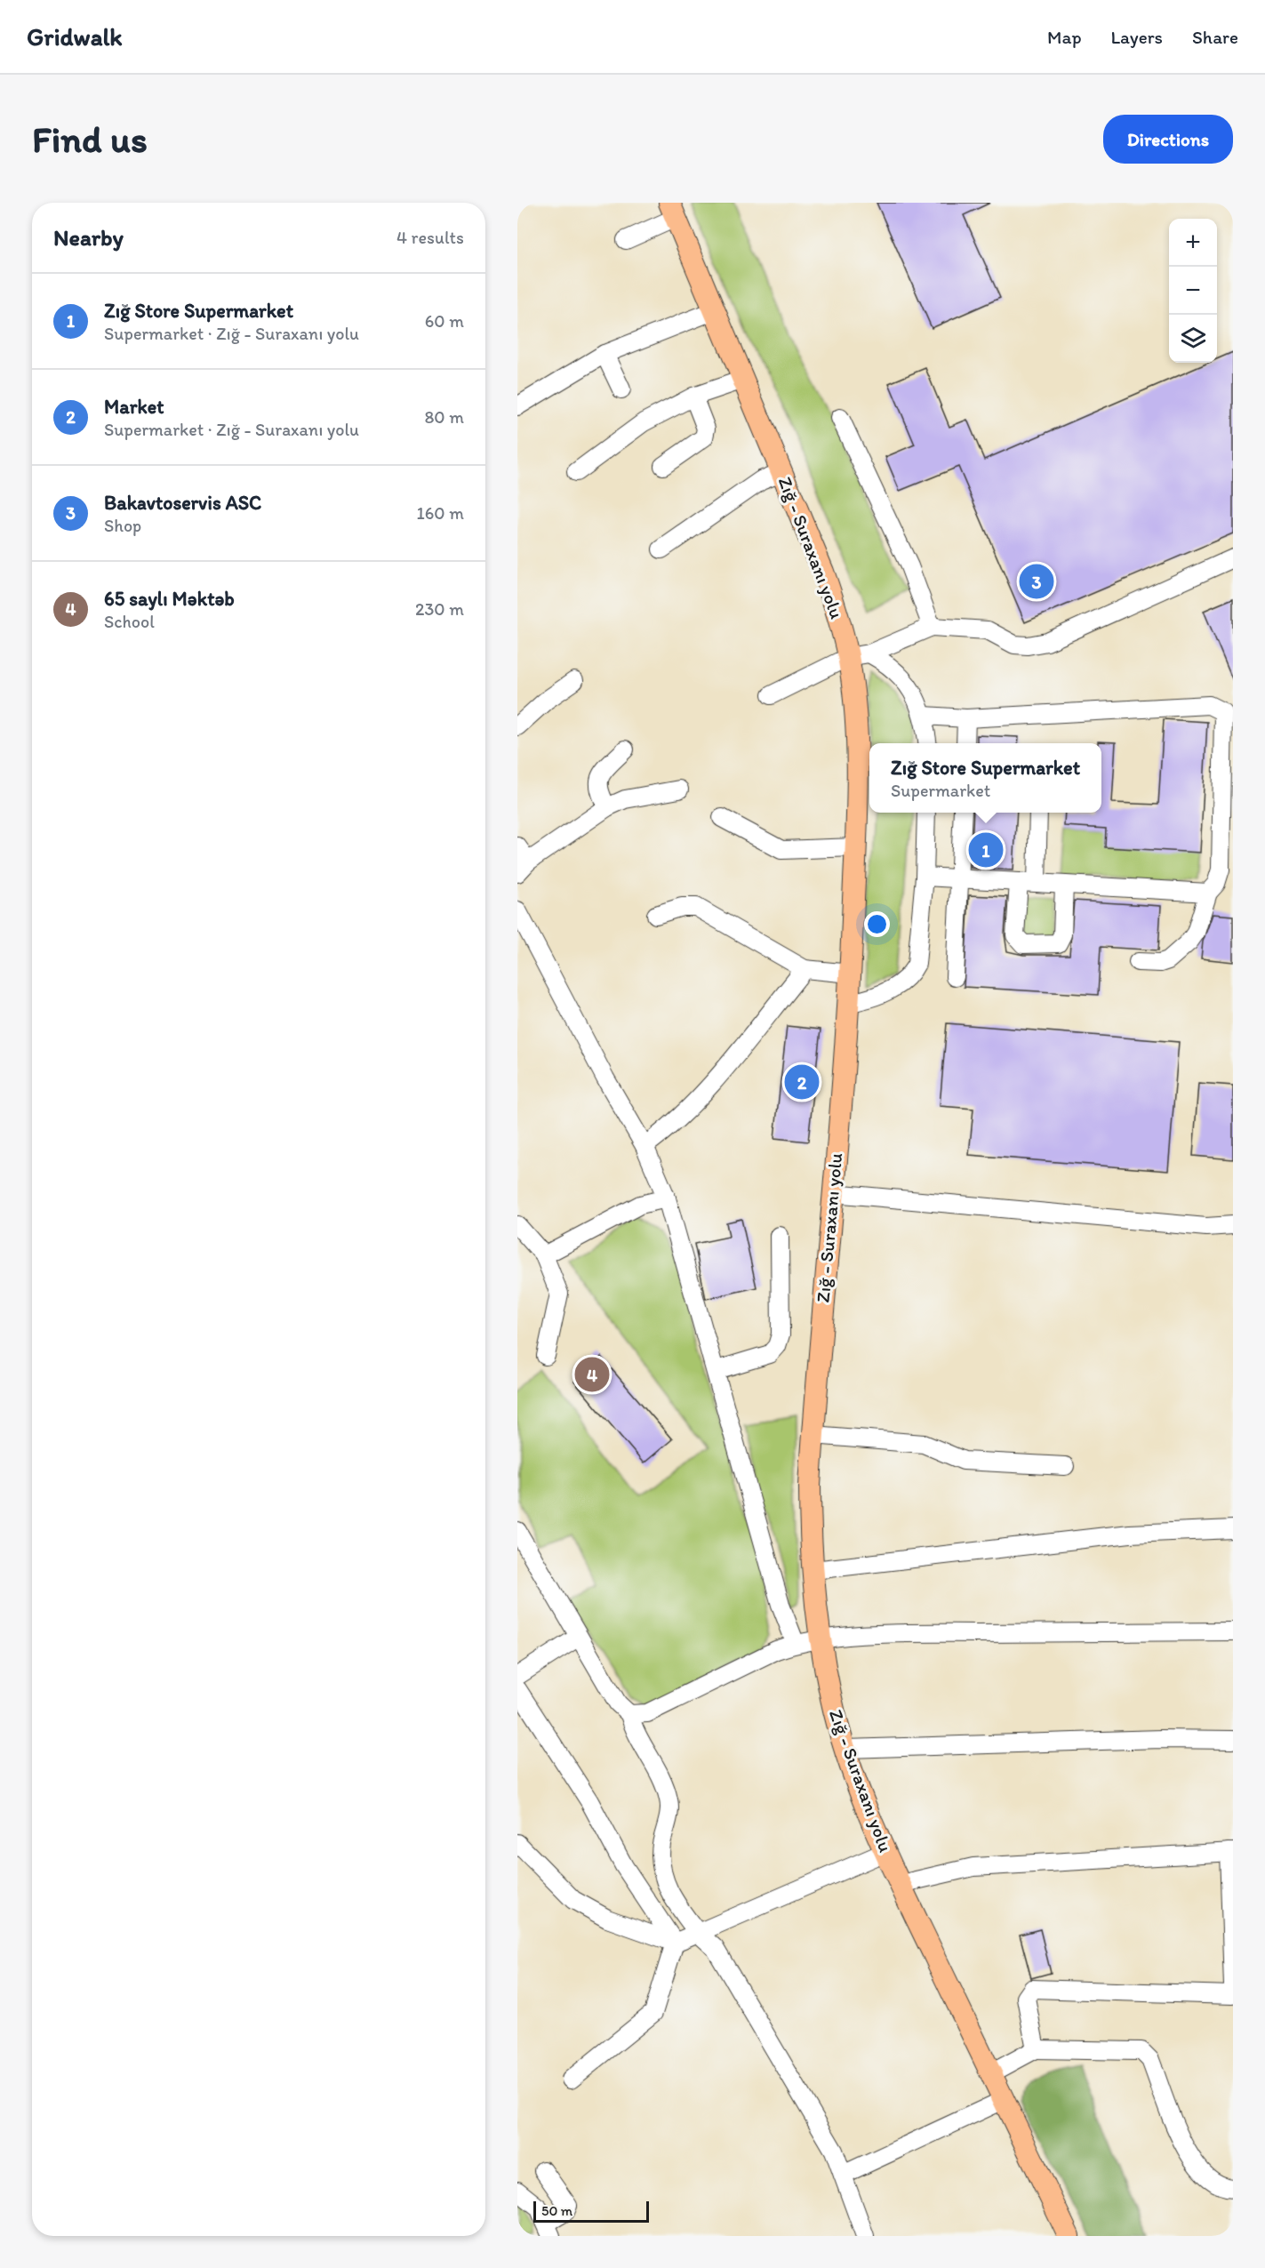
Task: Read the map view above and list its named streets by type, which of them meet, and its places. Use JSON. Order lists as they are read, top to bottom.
{
  "streets": {
    "main road": ["Zığ - Suraxanı yolu"]
  },
  "scale_bar": "50 m",
  "page": {
    "header": "Gridwalk",
    "nav": ["Map", "Layers", "Share"],
    "buttons": "Directions",
    "title": "Find us",
    "heading": ["Nearby", "4 results"],
    "map_buttons": ["+", "−"],
    "list": [
      {
        "mark": "1",
        "name": "Zığ Store Supermarket",
        "note": "Supermarket · Zığ - Suraxanı yolu",
        "value": "60 m"
      },
      {
        "mark": "2",
        "name": "Market",
        "note": "Supermarket · Zığ - Suraxanı yolu",
        "value": "80 m"
      },
      {
        "mark": "3",
        "name": "Bakavtoservis ASC",
        "note": "Shop",
        "value": "160 m"
      },
      {
        "mark": "4",
        "name": "65 saylı Məktəb",
        "note": "School",
        "value": "230 m"
      }
    ],
    "pins": [
      "3",
      "1",
      "2",
      "4"
    ],
    "popup": ["Zığ Store Supermarket", "Supermarket"],
    "scale": "50 m"
  }
}
